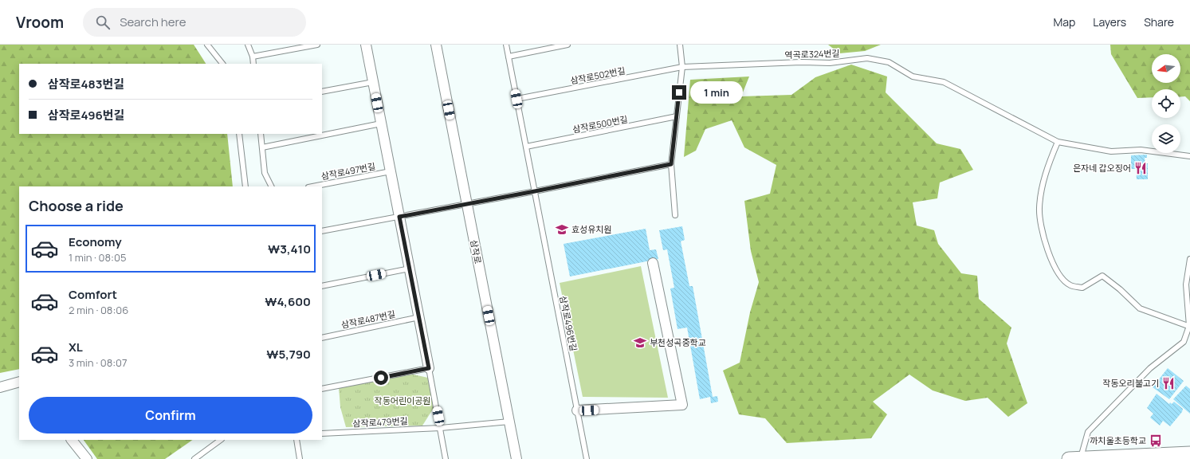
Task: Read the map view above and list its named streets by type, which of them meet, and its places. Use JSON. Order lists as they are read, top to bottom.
{
  "streets": {
    "street": ["삼작로"],
    "lane": [
      "역곡로324번길",
      "삼작로502번길",
      "삼작로500번길",
      "삼작로497번길",
      "삼작로487번길",
      "삼작로496번길",
      "삼작로479번길"
    ]
  },
  "crossings": [
    ["역곡로324번길", "삼작로502번길"],
    ["삼작로502번길", "삼작로496번길"],
    ["삼작로500번길", "삼작로496번길"],
    ["삼작로", "삼작로479번길"]
  ],
  "parks": ["작동어린이공원"],
  "places": {
    "restaurant": ["은자네 갑오징어", "작동오리불고기"],
    "school or university": ["효성유치원", "부천성곡중학교"],
    "bus stop": ["까치울초등학교"]
  },
  "north": "left",
  "page": {
    "header": "Vroom",
    "search": "Search here",
    "nav": ["Map", "Layers", "Share"],
    "banner": ["삼작로483번길", "삼작로496번길"],
    "bubble": "1 min",
    "heading": "Choose a ride",
    "list": [
      {
        "name": "Economy",
        "note": "1 min · 08:05",
        "value": "₩3,410"
      },
      {
        "name": "Comfort",
        "note": "2 min · 08:06",
        "value": "₩4,600"
      },
      {
        "name": "XL",
        "note": "3 min · 08:07",
        "value": "₩5,790"
      }
    ],
    "buttons": "Confirm"
  }
}
